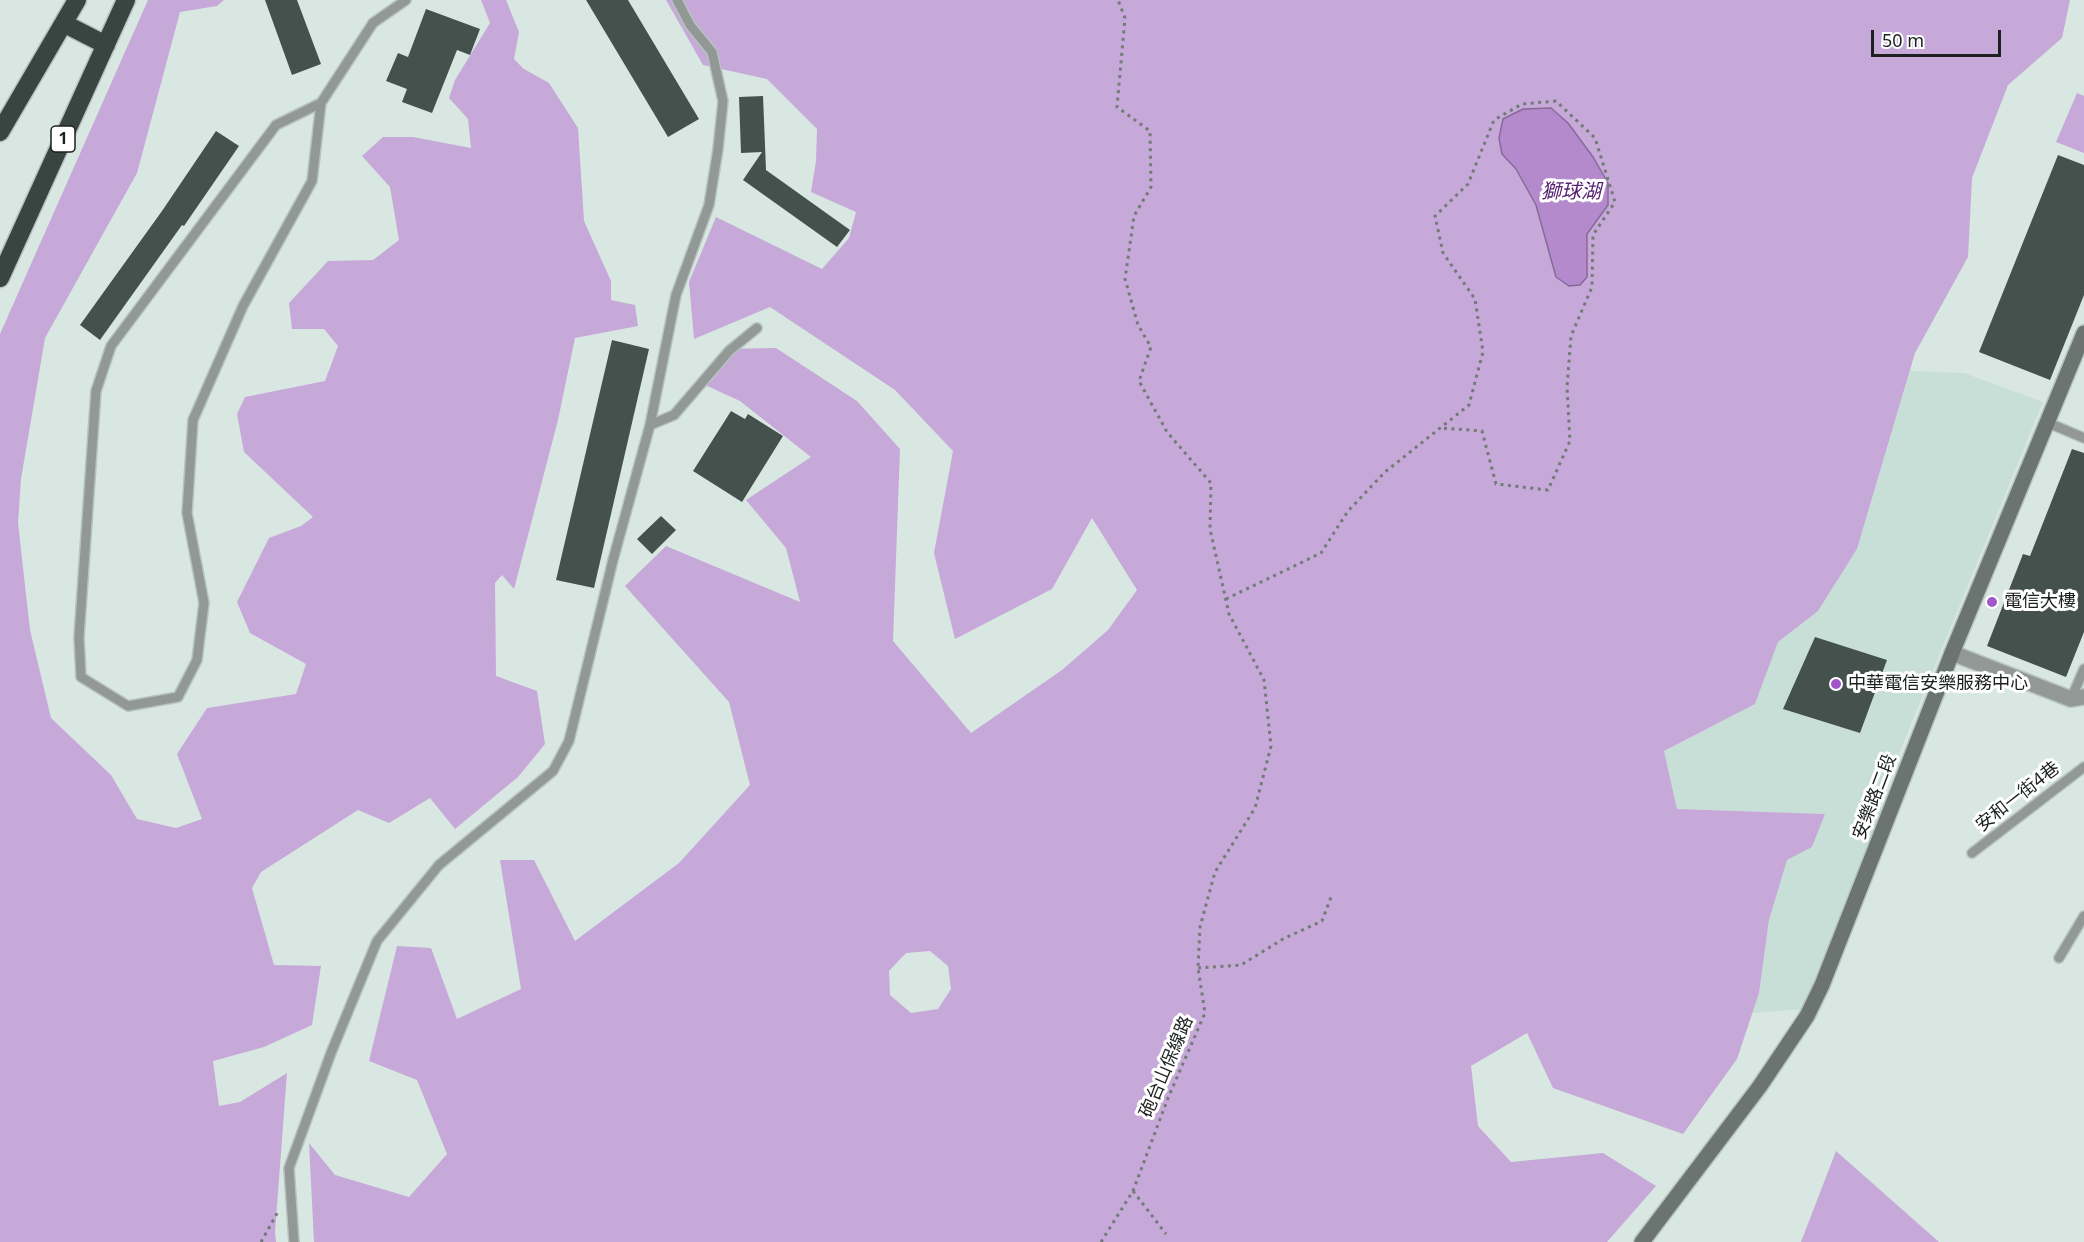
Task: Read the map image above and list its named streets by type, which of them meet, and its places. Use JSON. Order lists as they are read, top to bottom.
{
  "streets": {
    "highway": ["1"],
    "street": ["安樂路二段"],
    "lane": ["安和一街4巷"],
    "path": ["砲台山保線路"]
  },
  "water": ["獅球湖"],
  "places": ["電信大樓", "中華電信安樂服務中心"],
  "scale_bar": "50 m"
}
